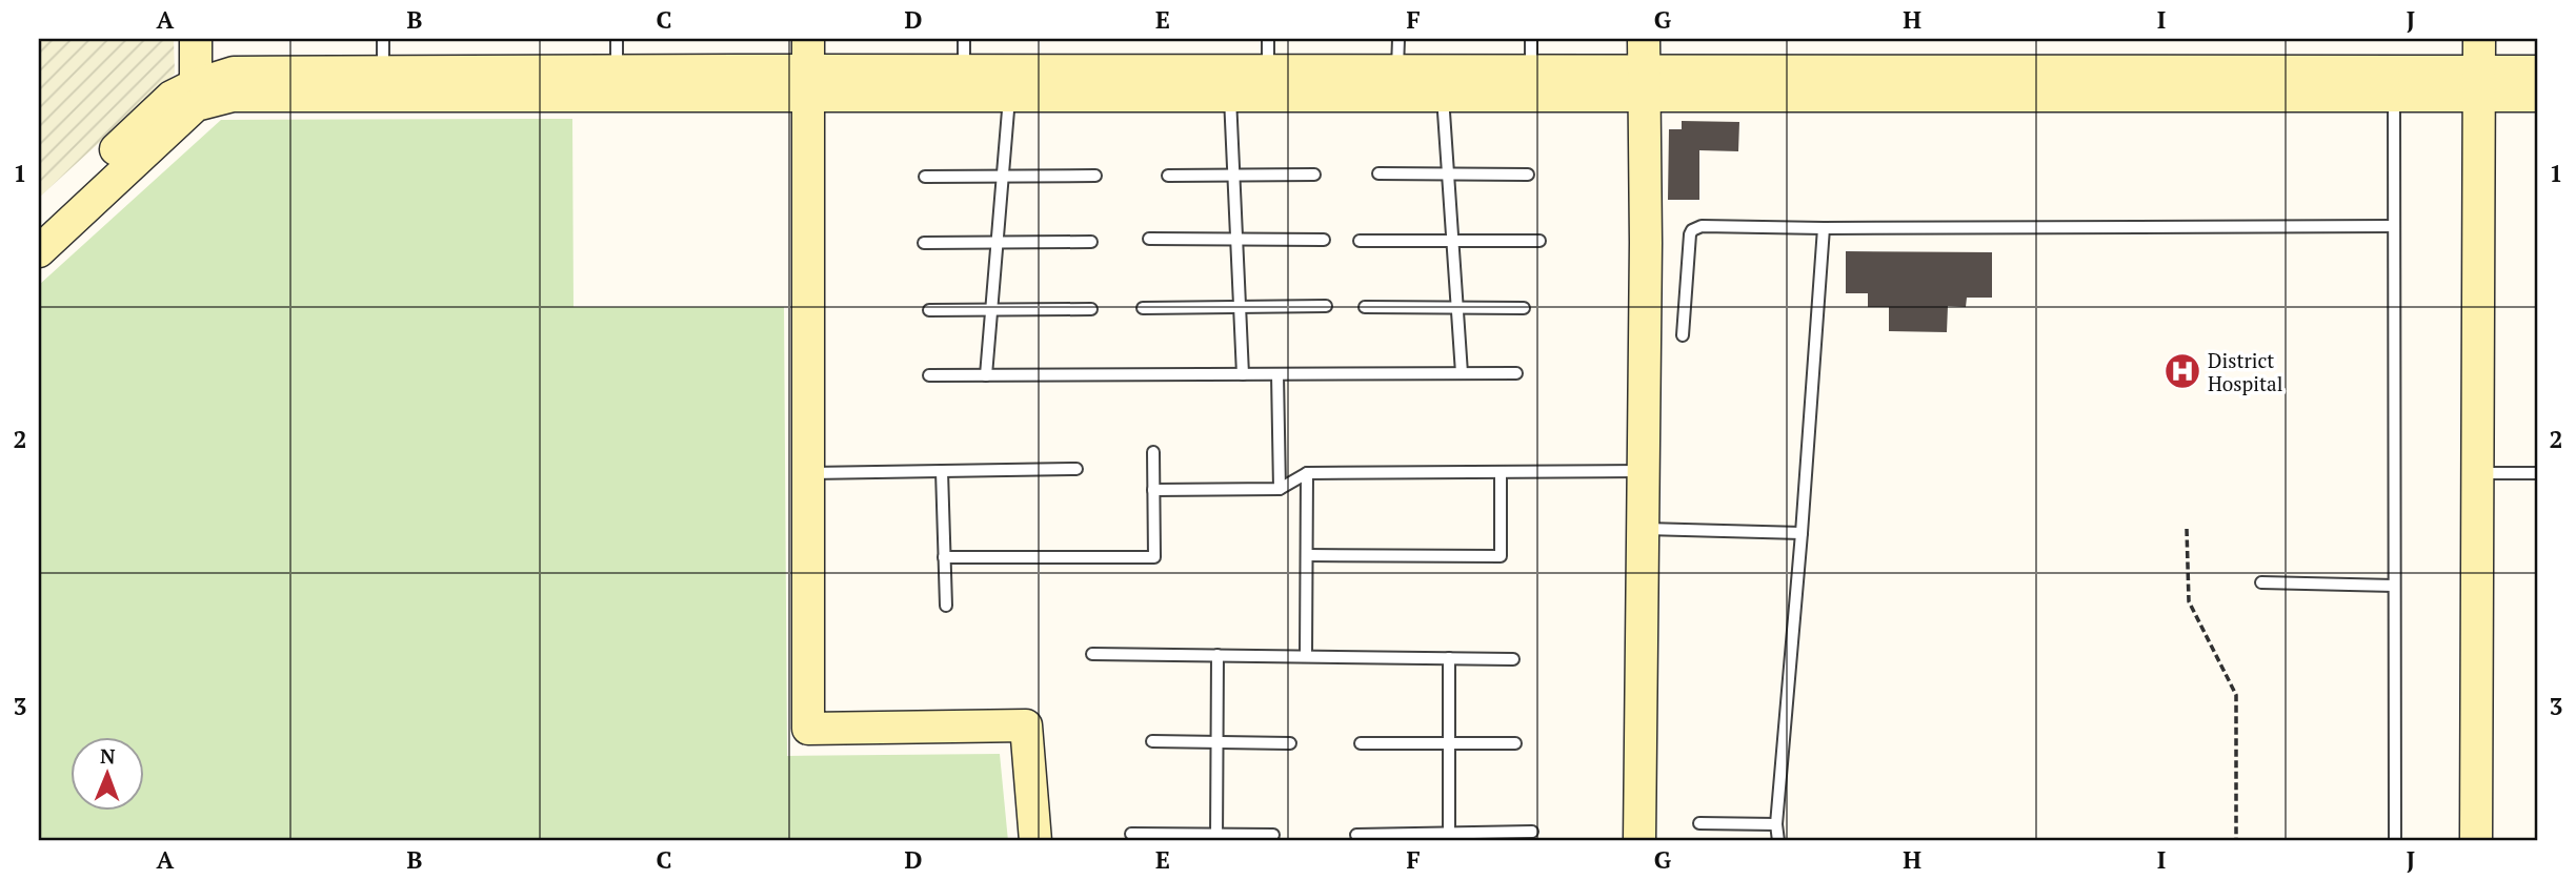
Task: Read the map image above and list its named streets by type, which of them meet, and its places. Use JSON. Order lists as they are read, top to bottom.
{
  "places": {
    "hospital": ["District Hospital"]
  },
  "north": "top",
  "grid": {
    "columns": [
      "A",
      "B",
      "C",
      "D",
      "E",
      "F",
      "G",
      "H",
      "I",
      "J"
    ],
    "rows": ["1", "2", "3"]
  }
}
